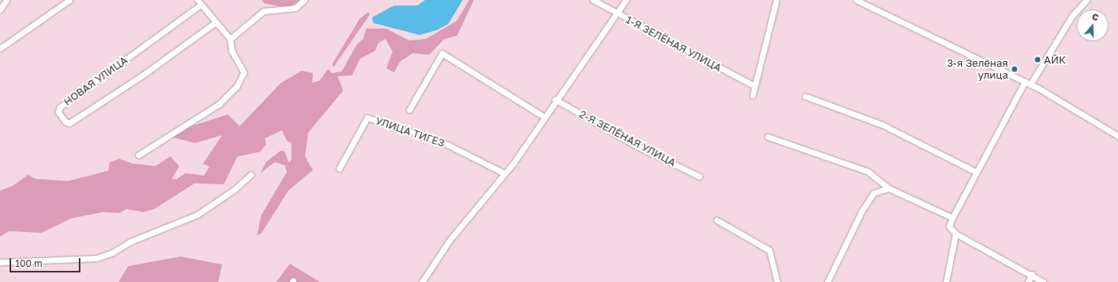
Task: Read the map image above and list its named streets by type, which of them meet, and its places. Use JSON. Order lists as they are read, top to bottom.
{
  "streets": {
    "street": [
      "1-Я ЗЕЛЁНАЯ УЛИЦА",
      "НОВАЯ УЛИЦА",
      "УЛИЦА ТИГЕЗ",
      "2-Я ЗЕЛЁНАЯ УЛИЦА"
    ]
  },
  "places": ["АЙК", "3-я Зелёная улица"],
  "scale_bar": "100 m",
  "north": "top"
}
